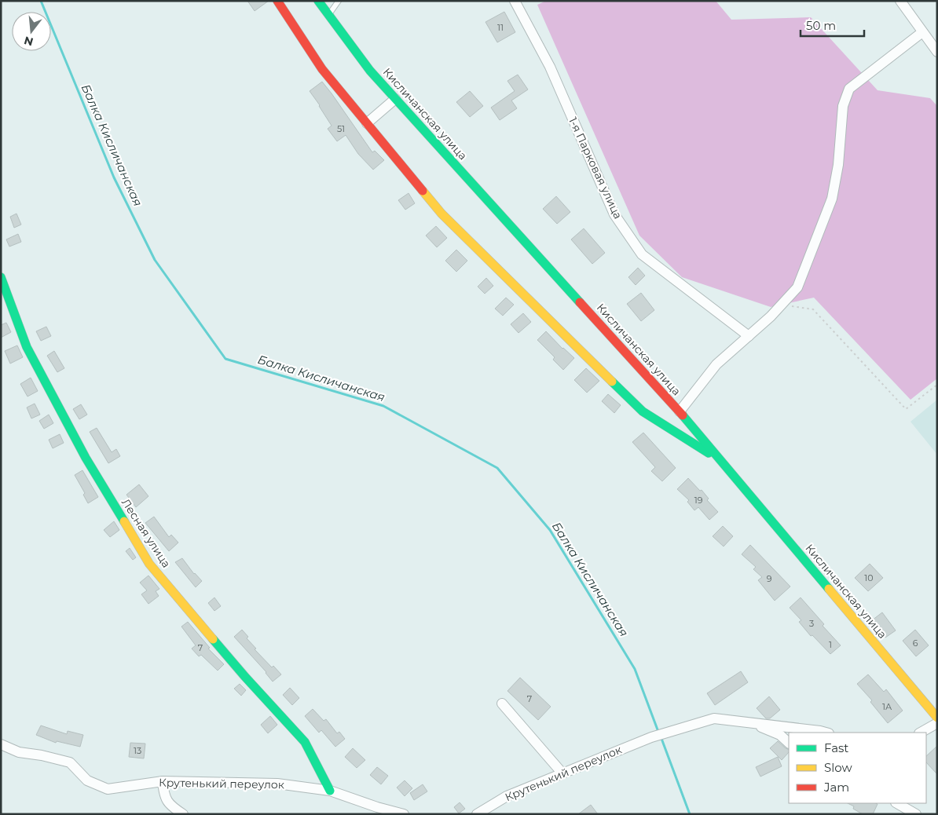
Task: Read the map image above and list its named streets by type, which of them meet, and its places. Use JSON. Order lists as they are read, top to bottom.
{
  "streets": {
    "street": [
      "Кисличанская улица",
      "1-я Парковая улица",
      "Лесная улица",
      "Крутенький переулок"
    ]
  },
  "crossings": [
    ["Лесная улица", "Крутенький переулок"]
  ],
  "water": ["Балка Кисличанская"],
  "house_numbers": [
    "11",
    "51",
    "19",
    "10",
    "9",
    "3",
    "6",
    "1",
    "7",
    "7",
    "1А",
    "13"
  ],
  "legend": ["Fast", "Slow", "Jam"],
  "scale_bar": "50 m",
  "north": "bottom"
}
